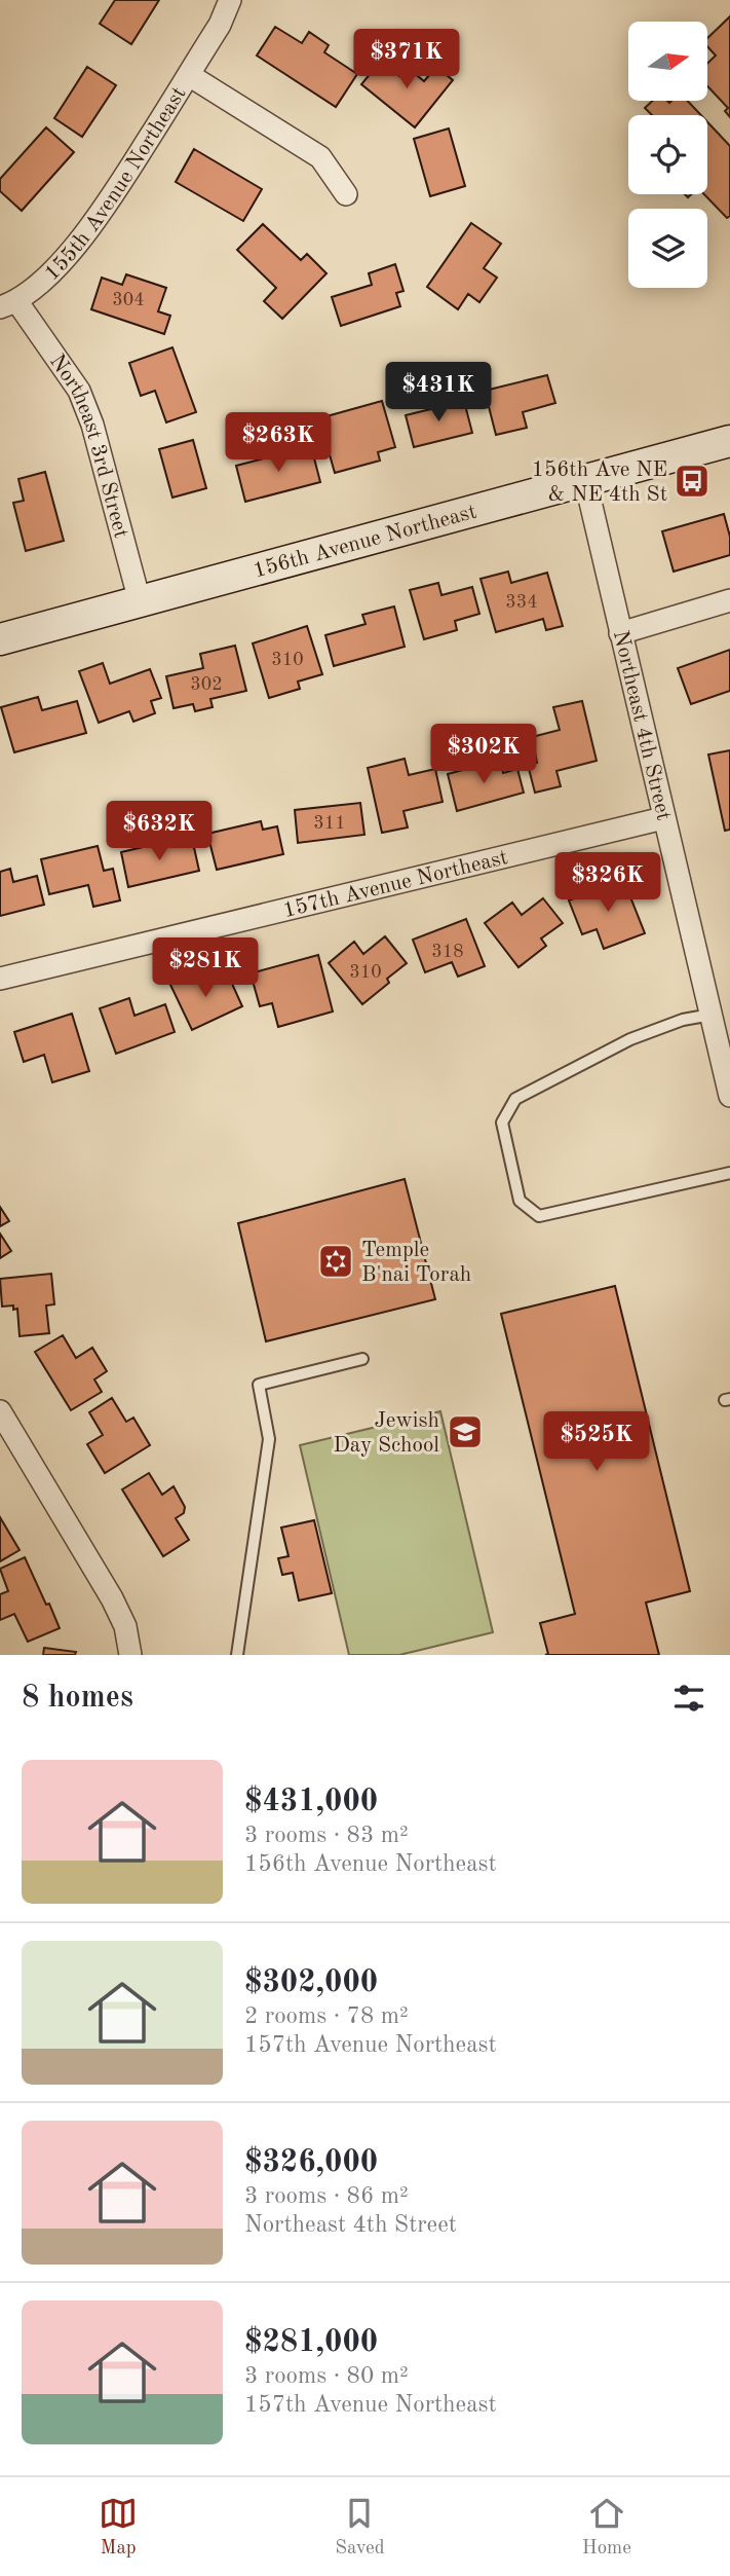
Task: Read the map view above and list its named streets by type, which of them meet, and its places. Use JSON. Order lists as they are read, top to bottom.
{
  "streets": {
    "street": [
      "155th Avenue Northeast",
      "Northeast 3rd Street",
      "156th Avenue Northeast",
      "Northeast 4th Street",
      "157th Avenue Northeast"
    ]
  },
  "crossings": [
    ["155th Avenue Northeast", "Northeast 3rd Street"],
    ["Northeast 3rd Street", "156th Avenue Northeast"],
    ["156th Avenue Northeast", "Northeast 4th Street"],
    ["Northeast 4th Street", "157th Avenue Northeast"]
  ],
  "places": {
    "bus stop": ["156th Ave NE & NE 4th St"],
    "synagogue": ["Temple B'nai Torah"],
    "school or university": ["Jewish Day School"]
  },
  "house_numbers": [
    "304",
    "334",
    "310",
    "302",
    "311",
    "318",
    "310"
  ],
  "north": "right",
  "page": {
    "price": [
      "$371K",
      "$431K",
      "$263K",
      "$302K",
      "$632K",
      "$326K",
      "$281K",
      "$525K"
    ],
    "heading": "8 homes",
    "list": [
      {
        "name": "$431,000",
        "note": "3 rooms · 83 m² · 156th Avenue Northeast"
      },
      {
        "name": "$302,000",
        "note": "2 rooms · 78 m² · 157th Avenue Northeast"
      },
      {
        "name": "$326,000",
        "note": "3 rooms · 86 m² · Northeast 4th Street"
      },
      {
        "name": "$281,000",
        "note": "3 rooms · 80 m² · 157th Avenue Northeast"
      }
    ],
    "tabs": ["Map", "Saved", "Home"]
  }
}
